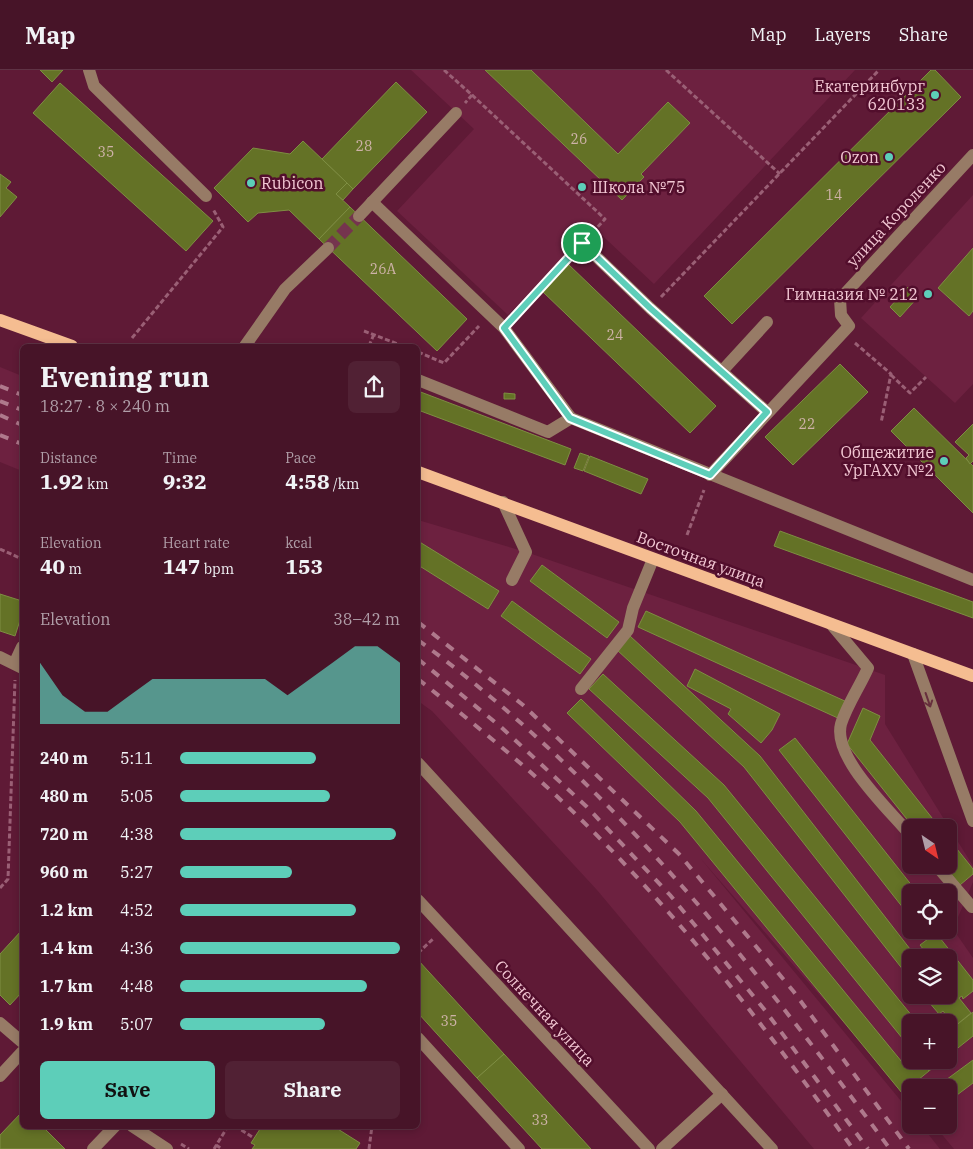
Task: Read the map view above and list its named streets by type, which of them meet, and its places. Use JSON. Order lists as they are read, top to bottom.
{
  "streets": {
    "main road": ["Восточная улица"],
    "street": ["улица Короленко", "Солнечная улица"]
  },
  "places": [
    "Екатеринбург 620133",
    "Ozon",
    "Rubicon",
    "Школа №75",
    "Гимназия № 212",
    "Общежитие УрГАХУ №2"
  ],
  "house_numbers": [
    "26",
    "28",
    "35",
    "14",
    "26А",
    "24",
    "22",
    "35",
    "33"
  ],
  "north": "bottom right",
  "page": {
    "header": "Map",
    "nav": ["Map", "Layers", "Share"],
    "heading": ["Evening run", "18:27 · 8 × 240 m"],
    "stats": [
      ["Distance", "1.92 km"],
      ["Time", "9:32"],
      ["Pace", "4:58 /km"],
      ["Elevation", "40 m"],
      ["Heart rate", "147 bpm"],
      ["kcal", "153"]
    ],
    "chart": ["Elevation", "38–42 m"],
    "list": [
      {
        "name": "240 m",
        "note": "5:11"
      },
      {
        "name": "480 m",
        "note": "5:05"
      },
      {
        "name": "720 m",
        "note": "4:38"
      },
      {
        "name": "960 m",
        "note": "5:27"
      },
      {
        "name": "1.2 km",
        "note": "4:52"
      },
      {
        "name": "1.4 km",
        "note": "4:36"
      },
      {
        "name": "1.7 km",
        "note": "4:48"
      },
      {
        "name": "1.9 km",
        "note": "5:07"
      }
    ],
    "map_buttons": ["+", "−"],
    "buttons": ["Save", "Share"]
  }
}
